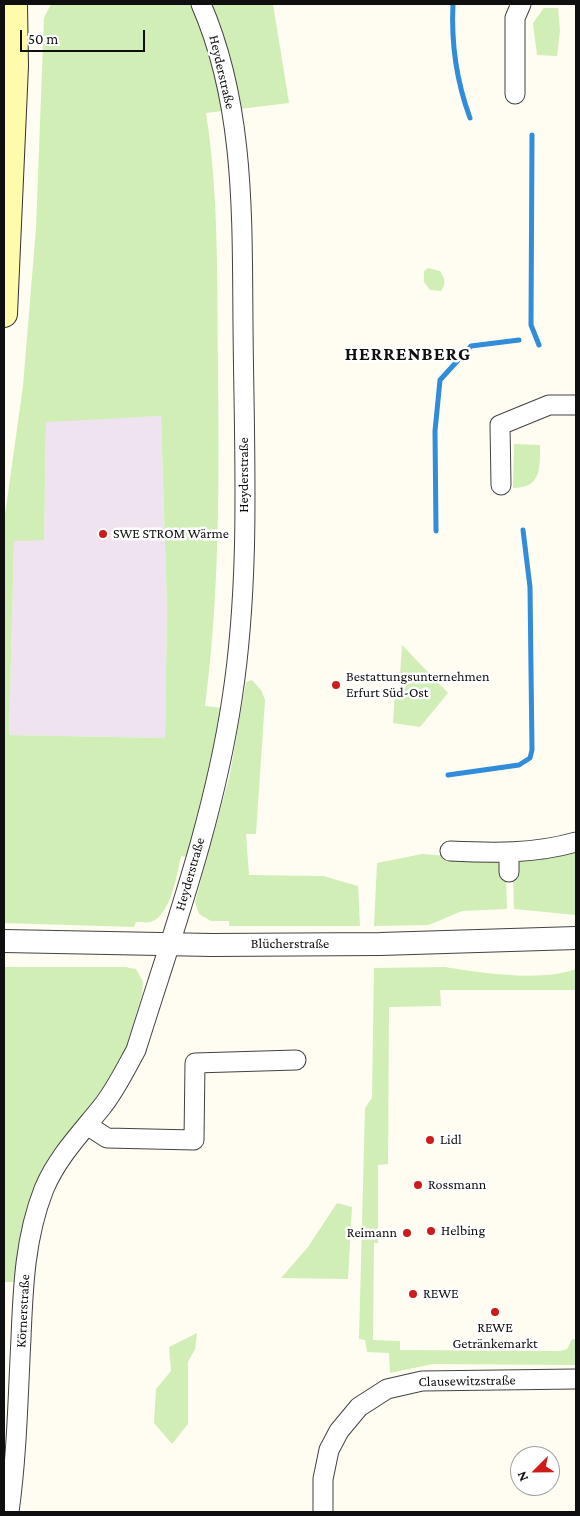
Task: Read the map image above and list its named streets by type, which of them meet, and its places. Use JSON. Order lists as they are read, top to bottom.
{
  "streets": {
    "street": [
      "Heyderstraße",
      "Blücherstraße",
      "Körnerstraße",
      "Clausewitzstraße"
    ]
  },
  "crossings": [
    ["Heyderstraße", "Blücherstraße"],
    ["Heyderstraße", "Körnerstraße"],
    ["Blücherstraße", "Körnerstraße"]
  ],
  "districts": ["HERRENBERG"],
  "places": [
    "SWE STROM Wärme",
    "Bestattungsunternehmen Erfurt Süd-Ost",
    "Lidl",
    "Rossmann",
    "Helbing",
    "Reimann",
    "REWE",
    "REWE Getränkemarkt"
  ],
  "scale_bar": "50 m",
  "north": "bottom left"
}
